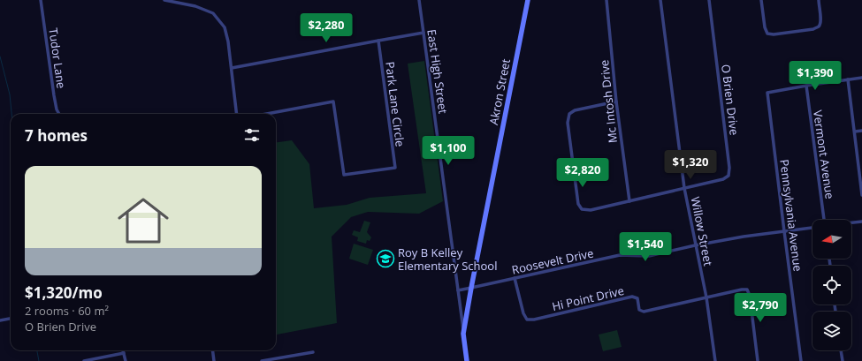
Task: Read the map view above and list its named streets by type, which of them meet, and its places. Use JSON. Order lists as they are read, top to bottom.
{
  "streets": {
    "main road": ["Akron Street"],
    "street": [
      "Tudor Lane",
      "East High Street",
      "O Brien Drive",
      "Mc Intosh Drive",
      "Park Lane Circle",
      "Vermont Avenue",
      "Pennsylvania Avenue",
      "Willow Street",
      "Roosevelt Drive",
      "Hi Point Drive"
    ]
  },
  "crossings": [
    ["East High Street", "Akron Street"],
    ["East High Street", "Roosevelt Drive"],
    ["Akron Street", "Roosevelt Drive"],
    ["O Brien Drive", "Willow Street"],
    ["Vermont Avenue", "Pennsylvania Avenue"],
    ["Pennsylvania Avenue", "Roosevelt Drive"],
    ["Willow Street", "Roosevelt Drive"],
    ["Willow Street", "Hi Point Drive"],
    ["Roosevelt Drive", "Hi Point Drive"]
  ],
  "places": {
    "school or university": ["Roy B Kelley Elementary School"]
  },
  "north": "left",
  "page": {
    "price": [
      "$2,280",
      "$1,390",
      "$1,100",
      "$1,320",
      "$2,820",
      "$1,540",
      "$2,790"
    ],
    "heading": "7 homes",
    "list": [
      {
        "name": "$1,320/mo",
        "note": "2 rooms · 60 m² · O Brien Drive"
      }
    ]
  }
}
